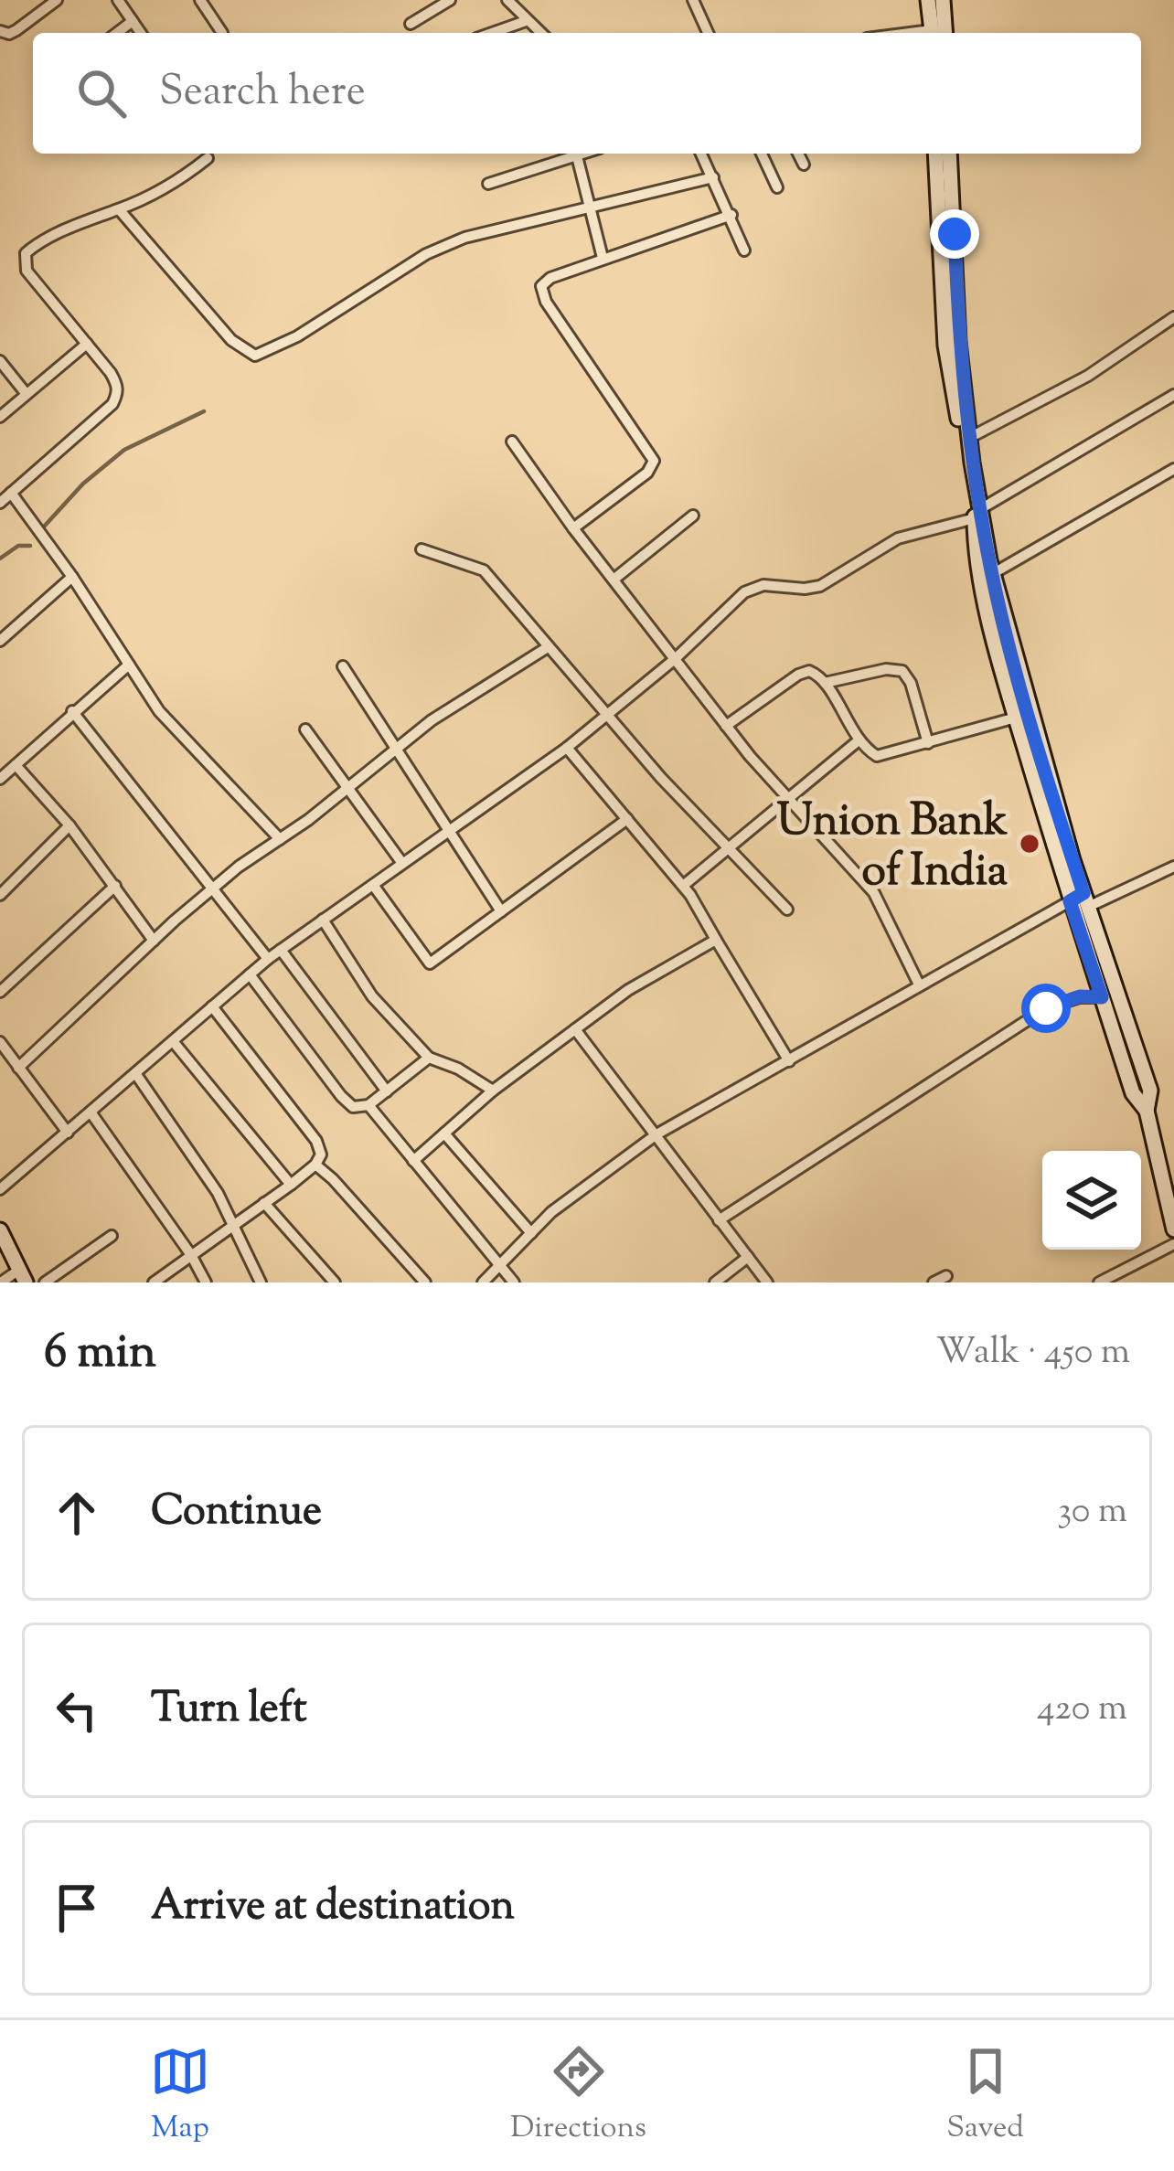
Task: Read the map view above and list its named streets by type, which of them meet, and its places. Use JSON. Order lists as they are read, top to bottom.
{
  "places": ["Union Bank of India"],
  "page": {
    "search": "Search here",
    "heading": ["6 min", "Walk · 450 m"],
    "list": [
      ["Continue", "30 m"],
      ["Turn left", "420 m"],
      "Arrive at destination"
    ],
    "nav": ["Map", "Directions", "Saved"]
  }
}
